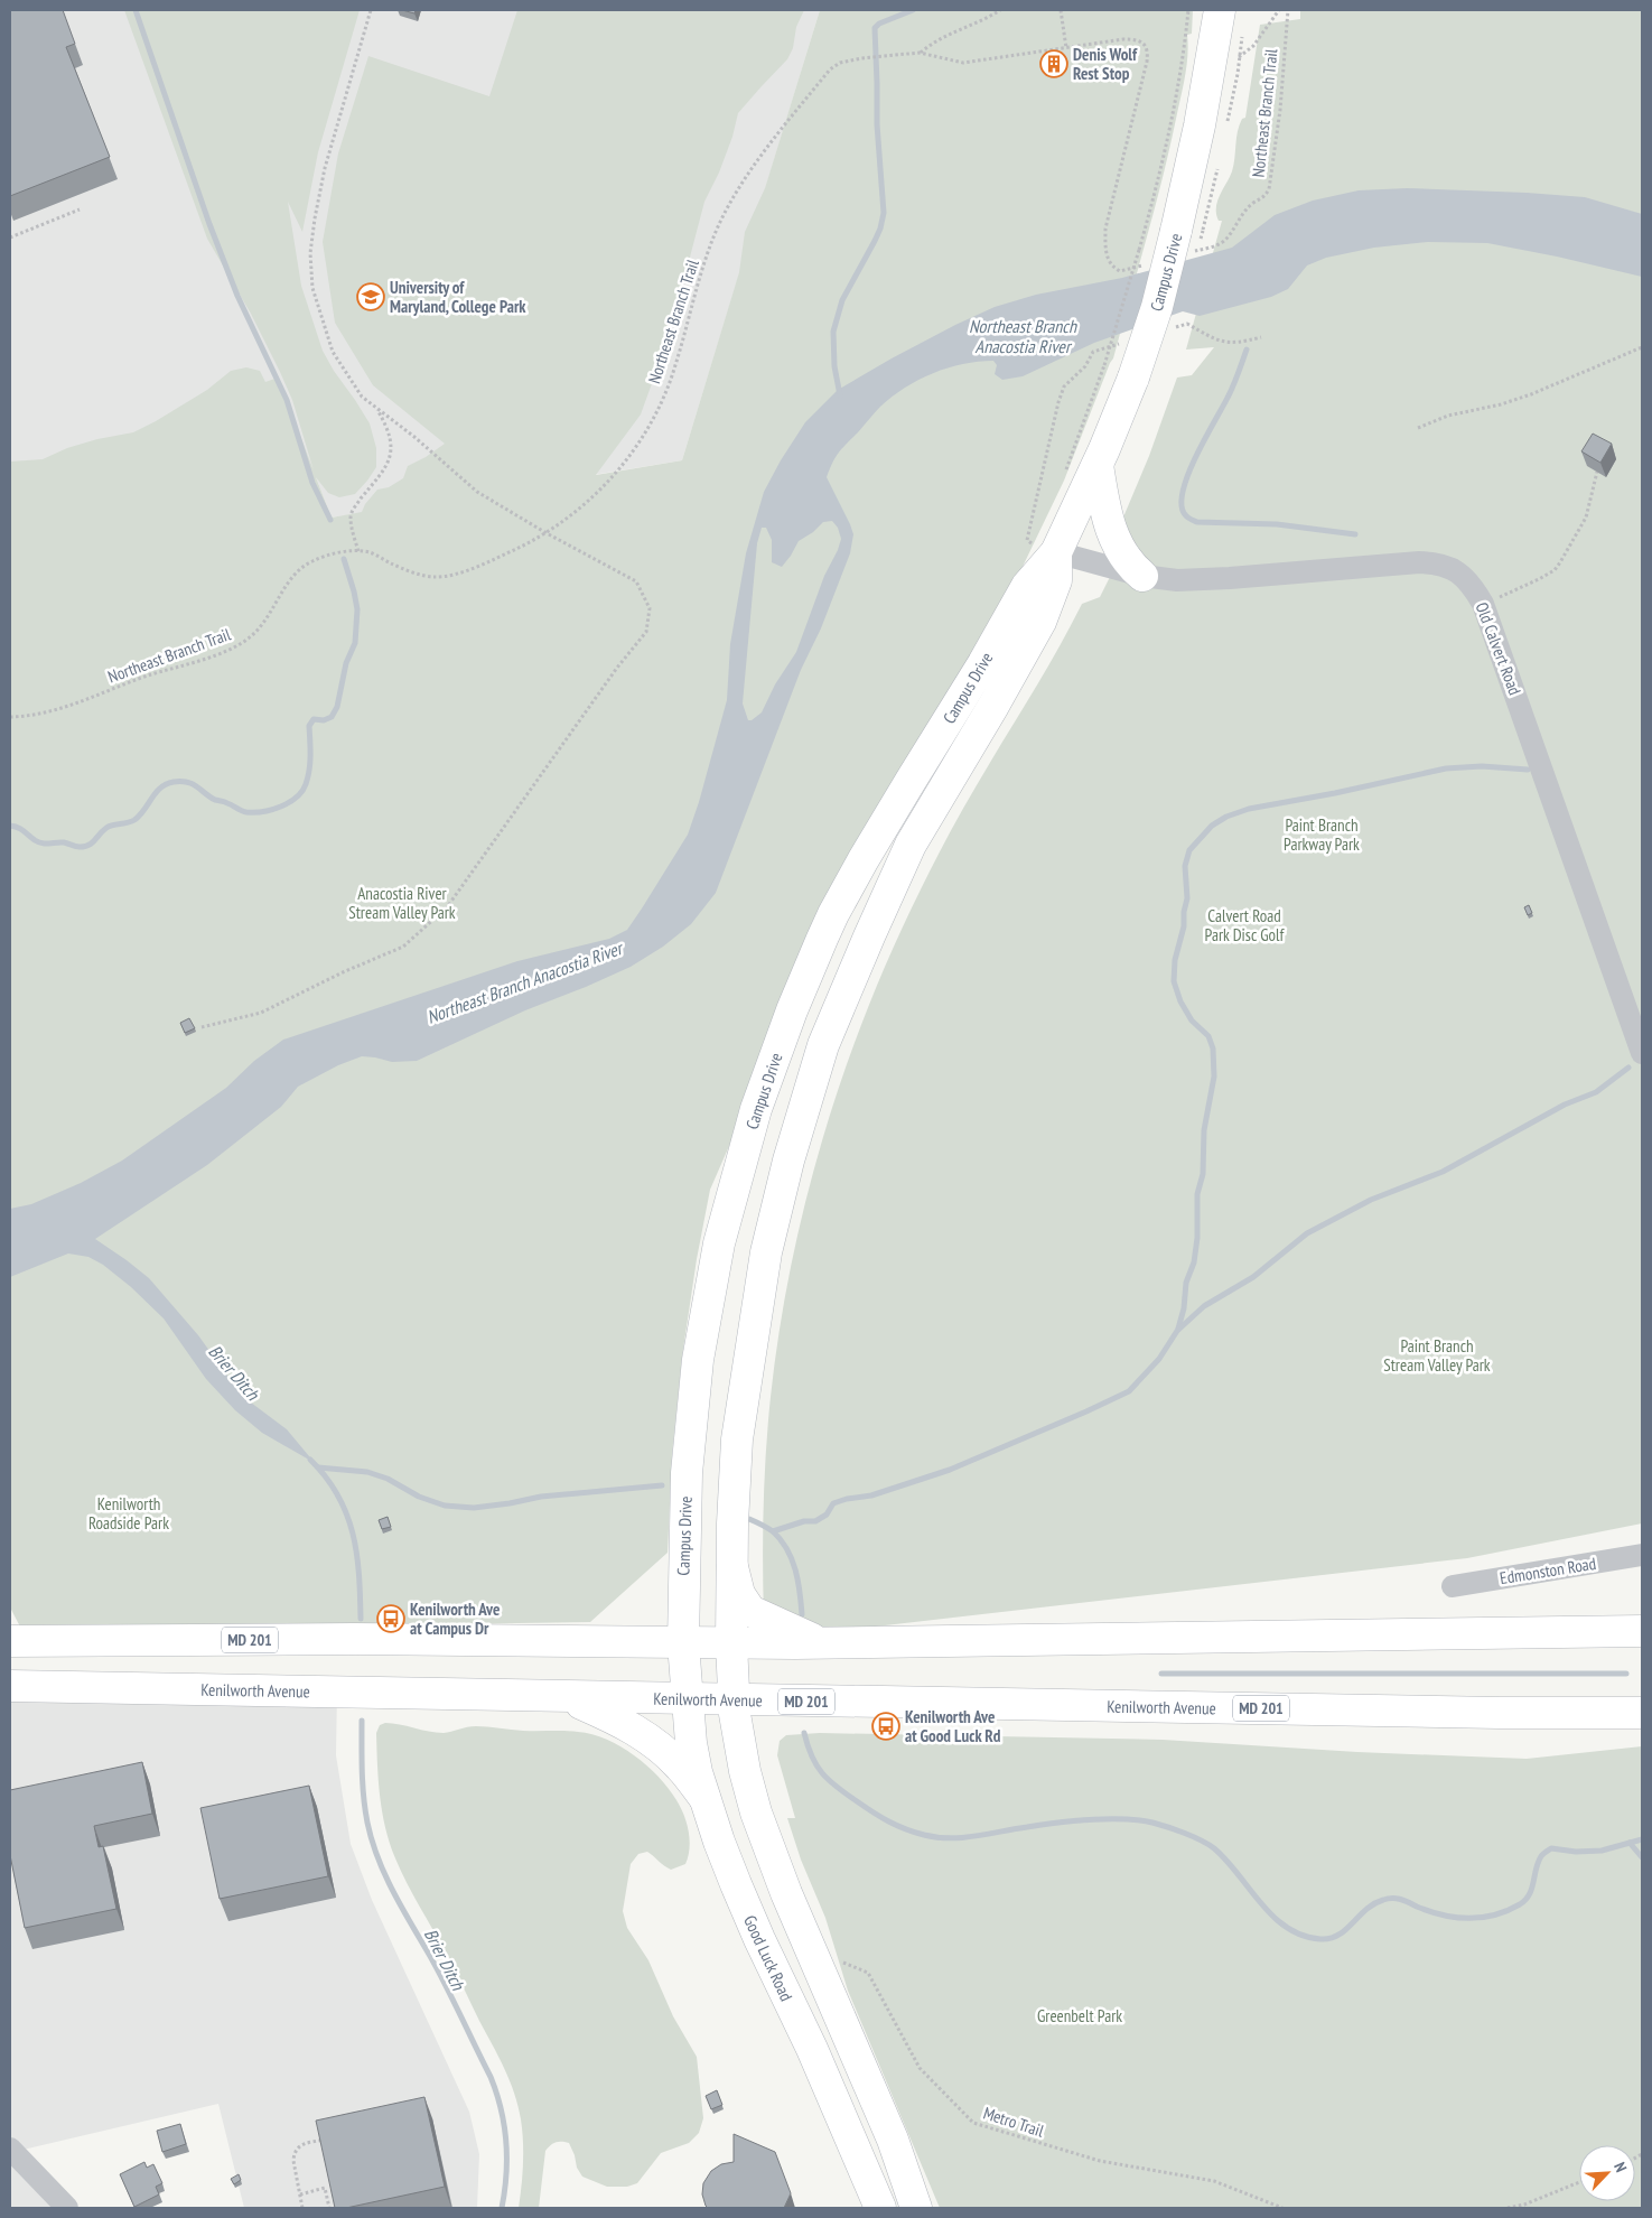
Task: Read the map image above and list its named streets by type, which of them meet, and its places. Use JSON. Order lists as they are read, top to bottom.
{
  "streets": {
    "main road": [
      "Campus Drive",
      "MD 201",
      "Kenilworth Avenue",
      "Good Luck Road"
    ],
    "street": ["Old Calvert Road", "Edmonston Road"],
    "path": ["Northeast Branch Trail", "Metro Trail"]
  },
  "crossings": [
    ["Campus Drive", "Old Calvert Road"],
    ["Campus Drive", "MD 201"],
    ["Campus Drive", "Kenilworth Avenue"],
    ["Campus Drive", "Good Luck Road"],
    ["Kenilworth Avenue", "Good Luck Road"]
  ],
  "water": ["Northeast Branch Anacostia River", "Brier Ditch"],
  "parks": [
    "Paint Branch Parkway Park",
    "Anacostia River Stream Valley Park",
    "Calvert Road Park Disc Golf",
    "Paint Branch Stream Valley Park",
    "Kenilworth Roadside Park",
    "Greenbelt Park"
  ],
  "places": {
    "building": ["Denis Wolf Rest Stop"],
    "school or university": ["University of Maryland, College Park"],
    "bus stop": ["Kenilworth Ave at Campus Dr", "Kenilworth Ave at Good Luck Rd"]
  },
  "north": "top right"
}
